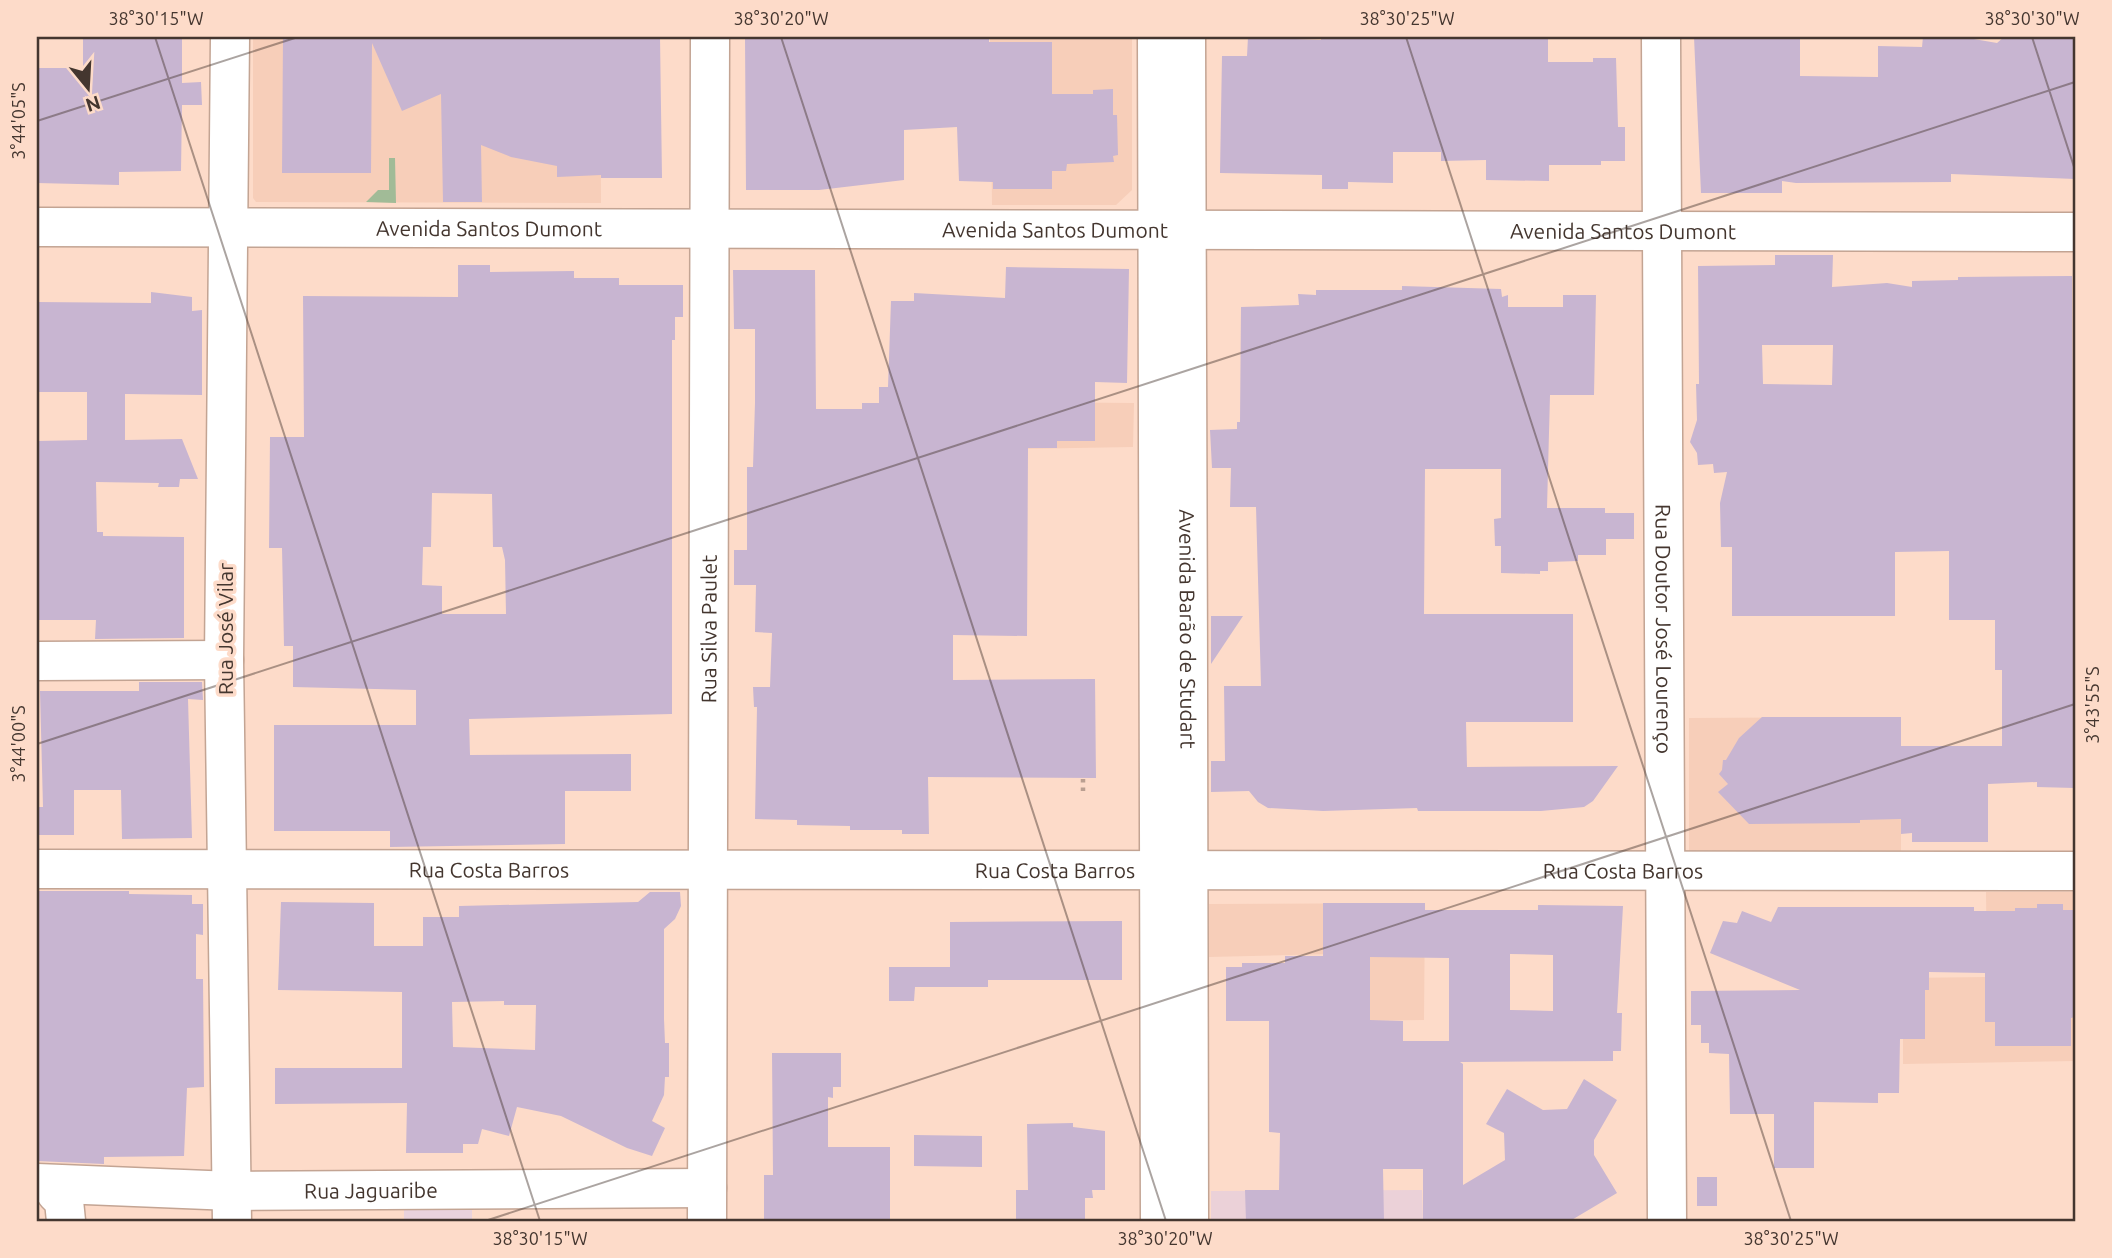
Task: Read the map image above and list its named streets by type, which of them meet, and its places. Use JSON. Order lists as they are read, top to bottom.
{
  "streets": {
    "street": [
      "Avenida Santos Dumont",
      "Rua José Vilar",
      "Rua Silva Paulet",
      "Avenida Barão de Studart",
      "Rua Doutor José Lourenço",
      "Rua Costa Barros",
      "Rua Jaguaribe"
    ]
  },
  "crossings": [
    ["Avenida Santos Dumont", "Rua José Vilar"],
    ["Avenida Santos Dumont", "Rua Silva Paulet"],
    ["Avenida Santos Dumont", "Avenida Barão de Studart"],
    ["Avenida Santos Dumont", "Rua Doutor José Lourenço"],
    ["Rua José Vilar", "Rua Costa Barros"],
    ["Rua José Vilar", "Rua Jaguaribe"],
    ["Rua Silva Paulet", "Rua Costa Barros"],
    ["Rua Silva Paulet", "Rua Jaguaribe"],
    ["Avenida Barão de Studart", "Rua Costa Barros"],
    ["Rua Doutor José Lourenço", "Rua Costa Barros"]
  ],
  "north": "bottom",
  "coordinates": [
    "38°30'15\"W",
    "38°30'20\"W",
    "38°30'25\"W",
    "38°30'30\"W",
    "3°44'05\"S",
    "3°43'55\"S",
    "3°44'00\"S"
  ]
}
